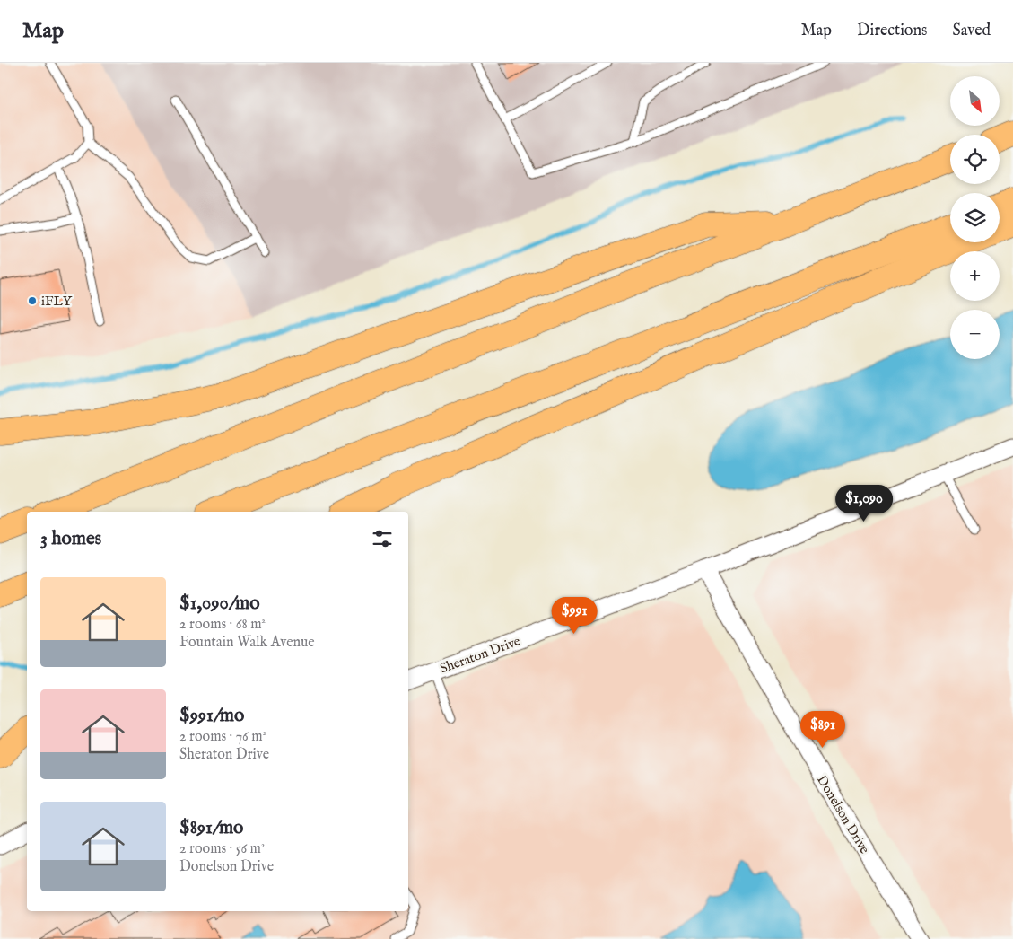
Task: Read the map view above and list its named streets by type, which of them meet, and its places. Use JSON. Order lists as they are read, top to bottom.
{
  "streets": {
    "street": ["Sheraton Drive", "Donelson Drive"]
  },
  "crossings": [
    ["Sheraton Drive", "Donelson Drive"]
  ],
  "places": ["iFLY"],
  "north": "bottom right",
  "page": {
    "header": "Map",
    "nav": ["Map", "Directions", "Saved"],
    "map_buttons": ["+", "−"],
    "price": ["$1,090", "$991", "$891"],
    "heading": "3 homes",
    "list": [
      {
        "name": "$1,090/mo",
        "note": "2 rooms · 68 m² · Fountain Walk Avenue"
      },
      {
        "name": "$991/mo",
        "note": "2 rooms · 76 m² · Sheraton Drive"
      },
      {
        "name": "$891/mo",
        "note": "2 rooms · 56 m² · Donelson Drive"
      }
    ]
  }
}
